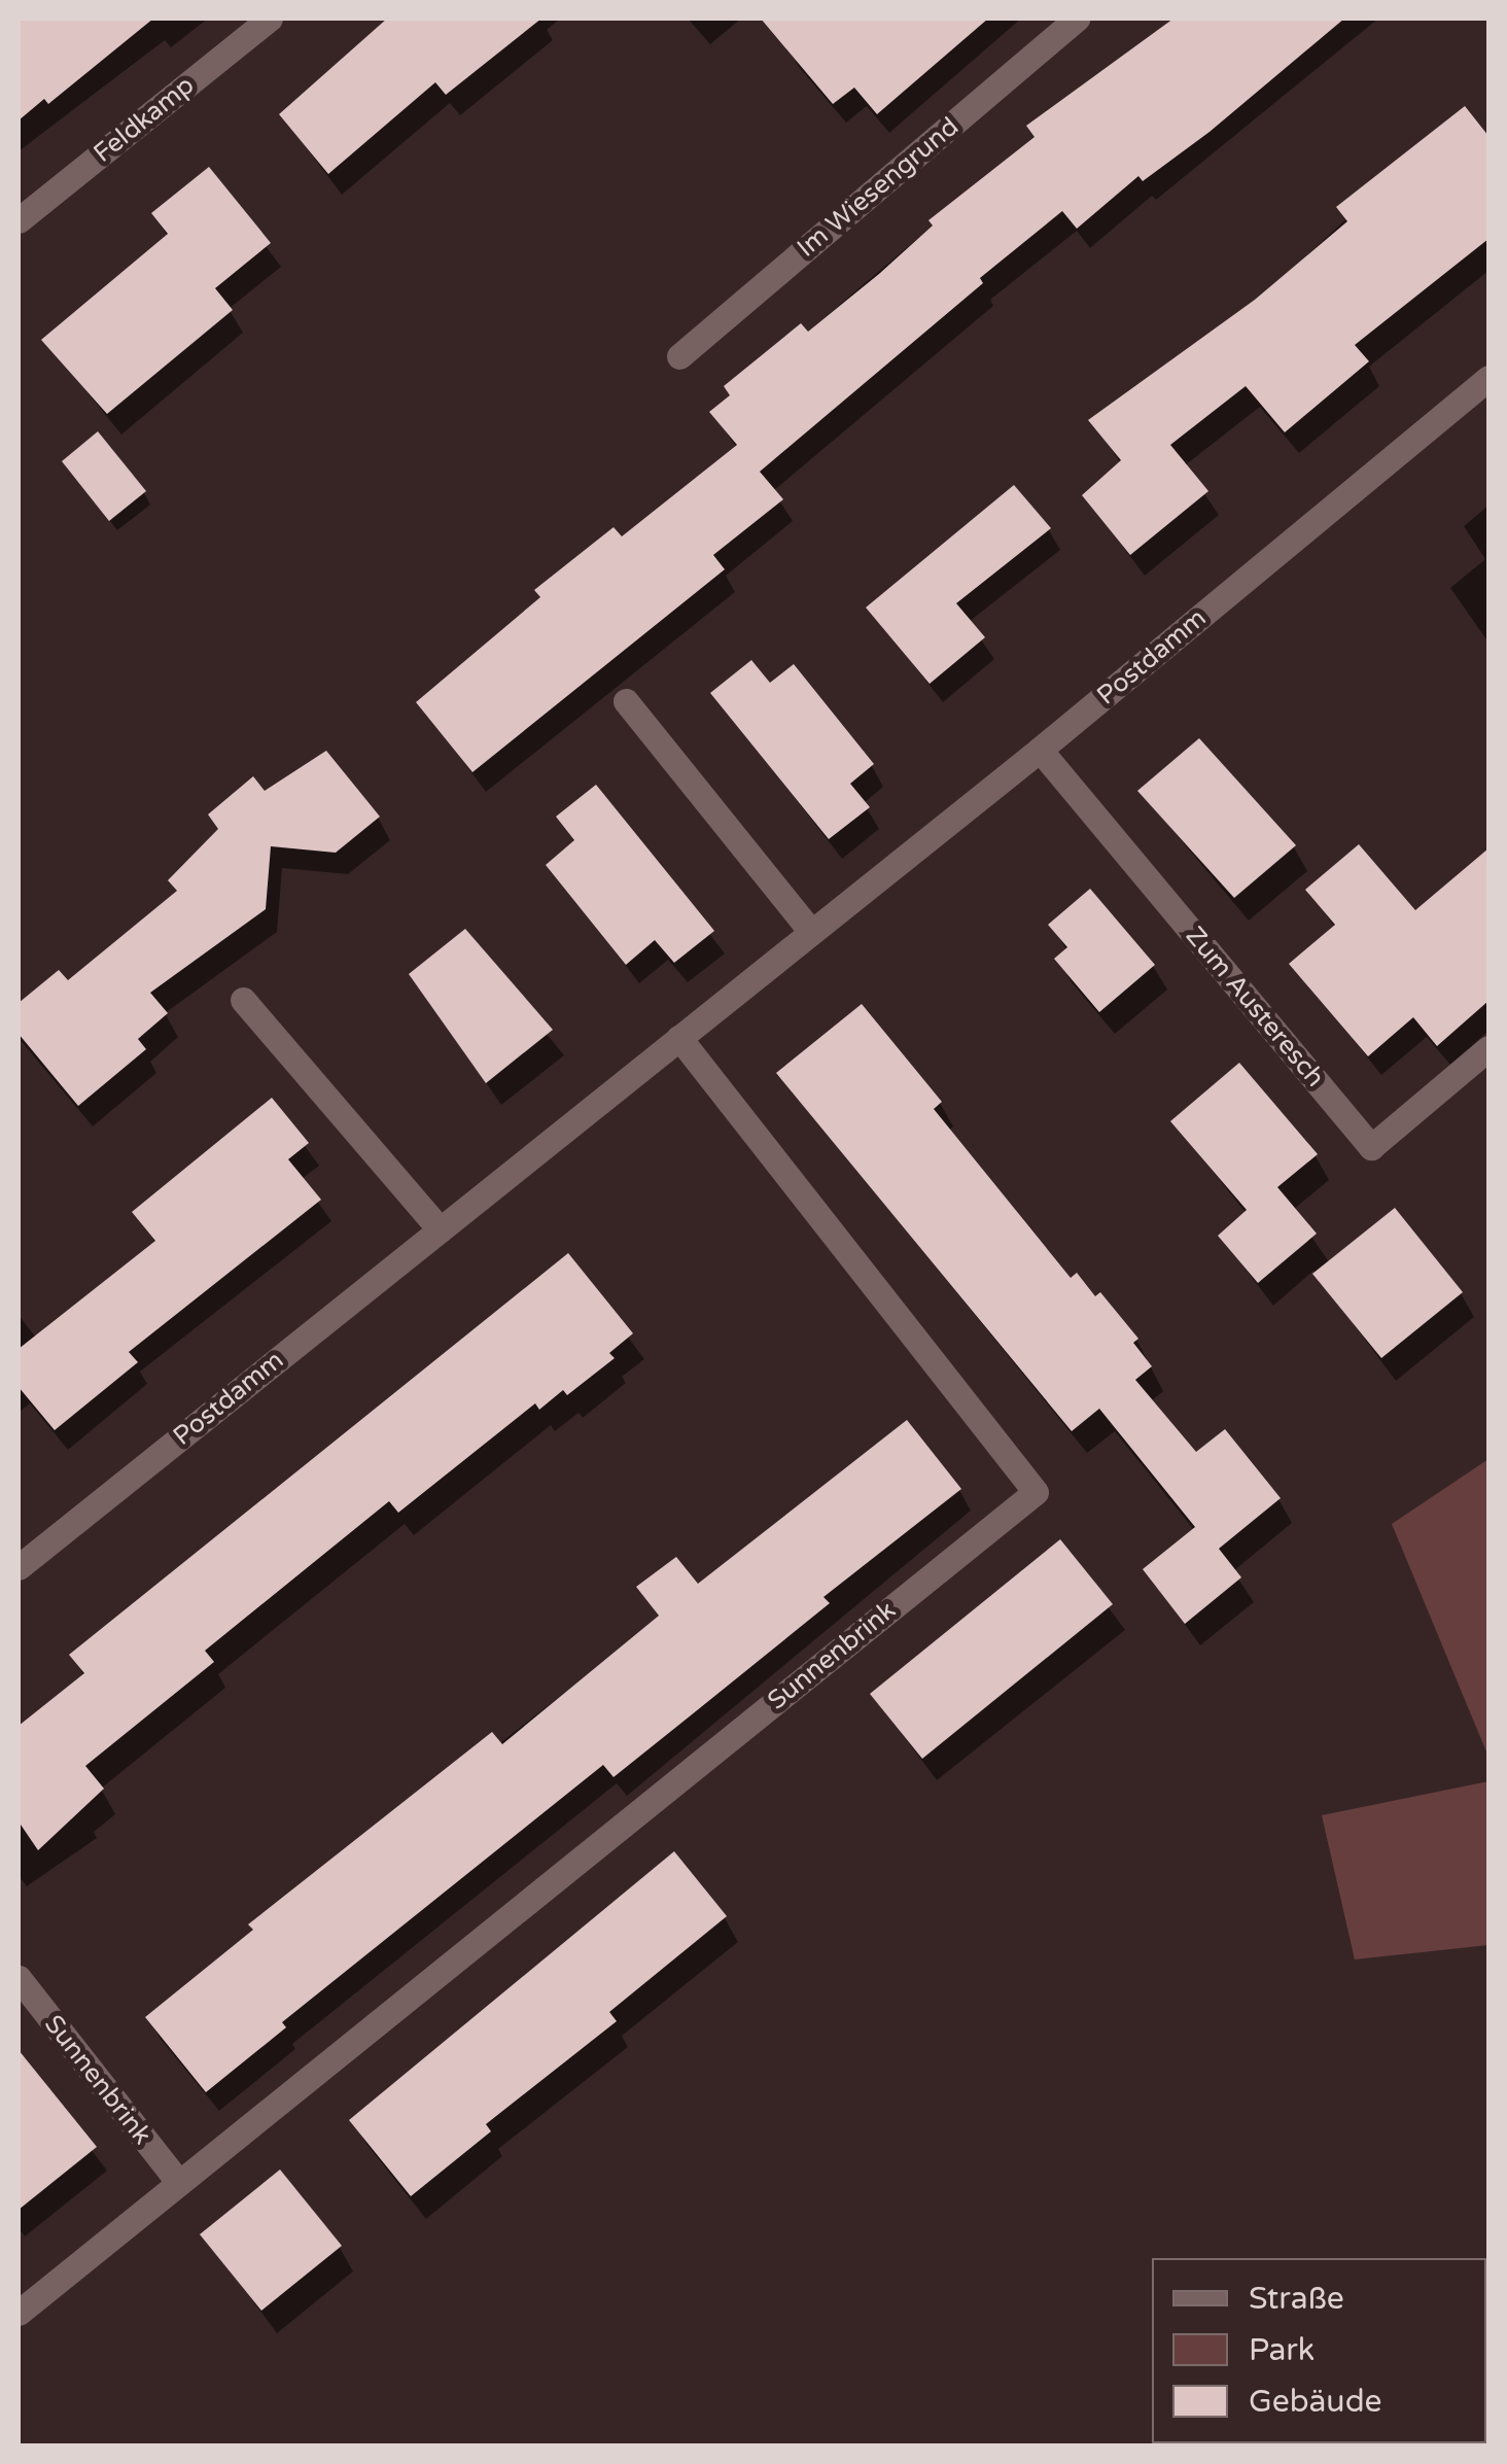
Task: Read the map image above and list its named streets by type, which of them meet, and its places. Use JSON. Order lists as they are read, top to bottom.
{
  "streets": {
    "street": [
      "Feldkamp",
      "Im Wiesengrund",
      "Postdamm",
      "Zum Austeresch",
      "Sunnenbrink"
    ]
  },
  "crossings": [
    ["Postdamm", "Zum Austeresch"],
    ["Postdamm", "Sunnenbrink"]
  ],
  "legend": ["Straße", "Park", "Gebäude"]
}
